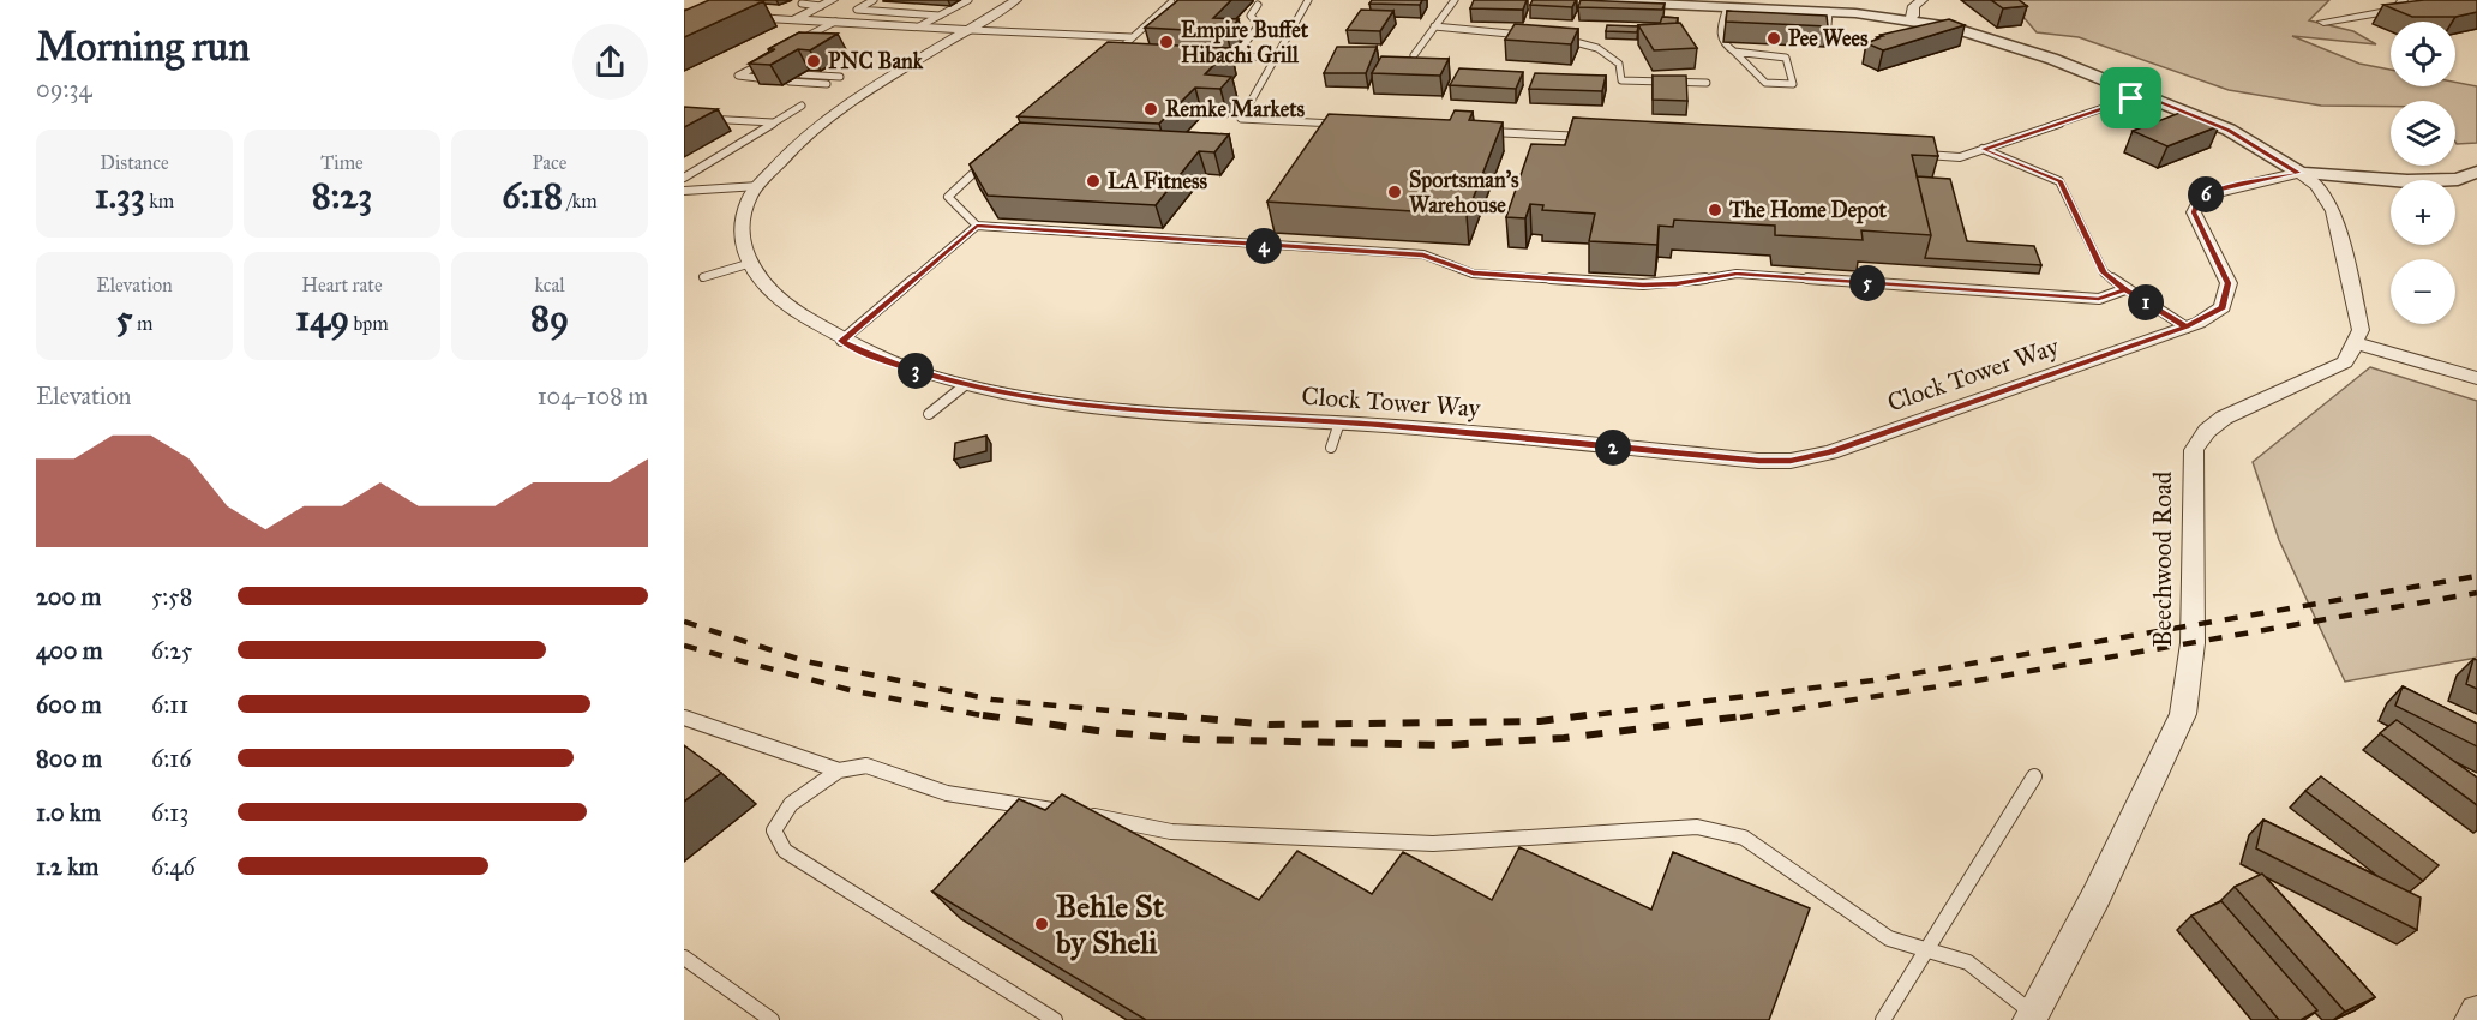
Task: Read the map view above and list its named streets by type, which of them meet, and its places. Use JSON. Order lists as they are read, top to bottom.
{
  "streets": {
    "street": ["Clock Tower Way", "Beechwood Road"]
  },
  "places": [
    "Pee Wees",
    "Empire Buffet Hibachi Grill",
    "PNC Bank",
    "Remke Markets",
    "LA Fitness",
    "Sportsman's Warehouse",
    "The Home Depot",
    "Behle St by Sheli"
  ],
  "page": {
    "heading": ["Morning run", "09:34"],
    "map_buttons": ["+", "−"],
    "stats": [
      ["Distance", "1.33 km"],
      ["Time", "8:23"],
      ["Pace", "6:18 /km"],
      ["Elevation", "5 m"],
      ["Heart rate", "149 bpm"],
      ["kcal", "89"]
    ],
    "pins": [
      "6",
      "4",
      "5",
      "1",
      "3",
      "2"
    ],
    "chart": ["Elevation", "104–108 m"],
    "list": [
      {
        "name": "200 m",
        "note": "5:58"
      },
      {
        "name": "400 m",
        "note": "6:25"
      },
      {
        "name": "600 m",
        "note": "6:11"
      },
      {
        "name": "800 m",
        "note": "6:16"
      },
      {
        "name": "1.0 km",
        "note": "6:13"
      },
      {
        "name": "1.2 km",
        "note": "6:46"
      }
    ]
  }
}
